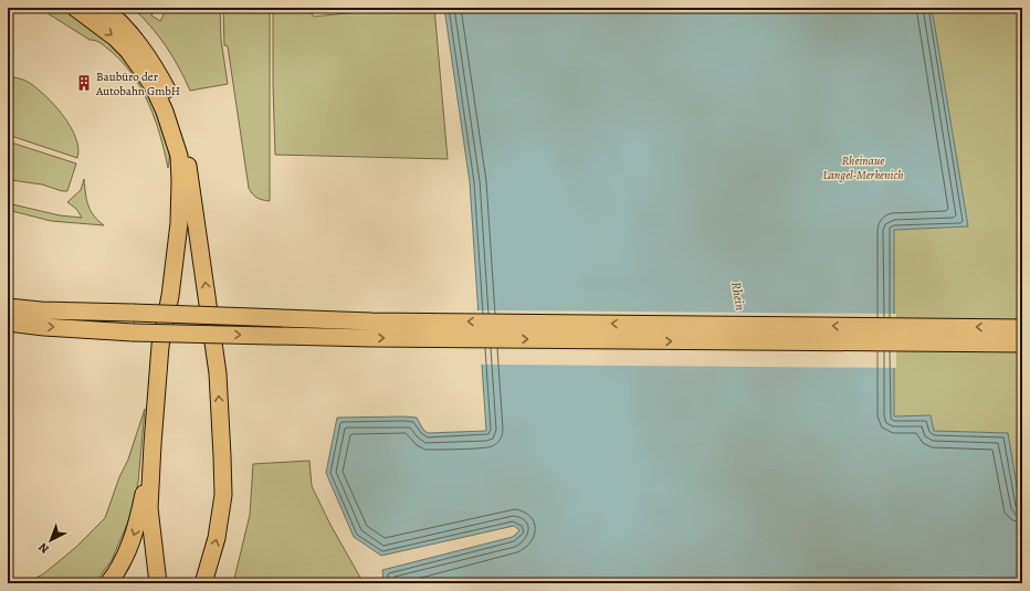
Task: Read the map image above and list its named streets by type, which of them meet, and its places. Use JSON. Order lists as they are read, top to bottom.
{
  "water": ["Rhein"],
  "parks": ["Rheinaue Langel-Merkenich"],
  "places": {
    "building": ["Baubüro der Autobahn GmbH"]
  },
  "north": "bottom left"
}
